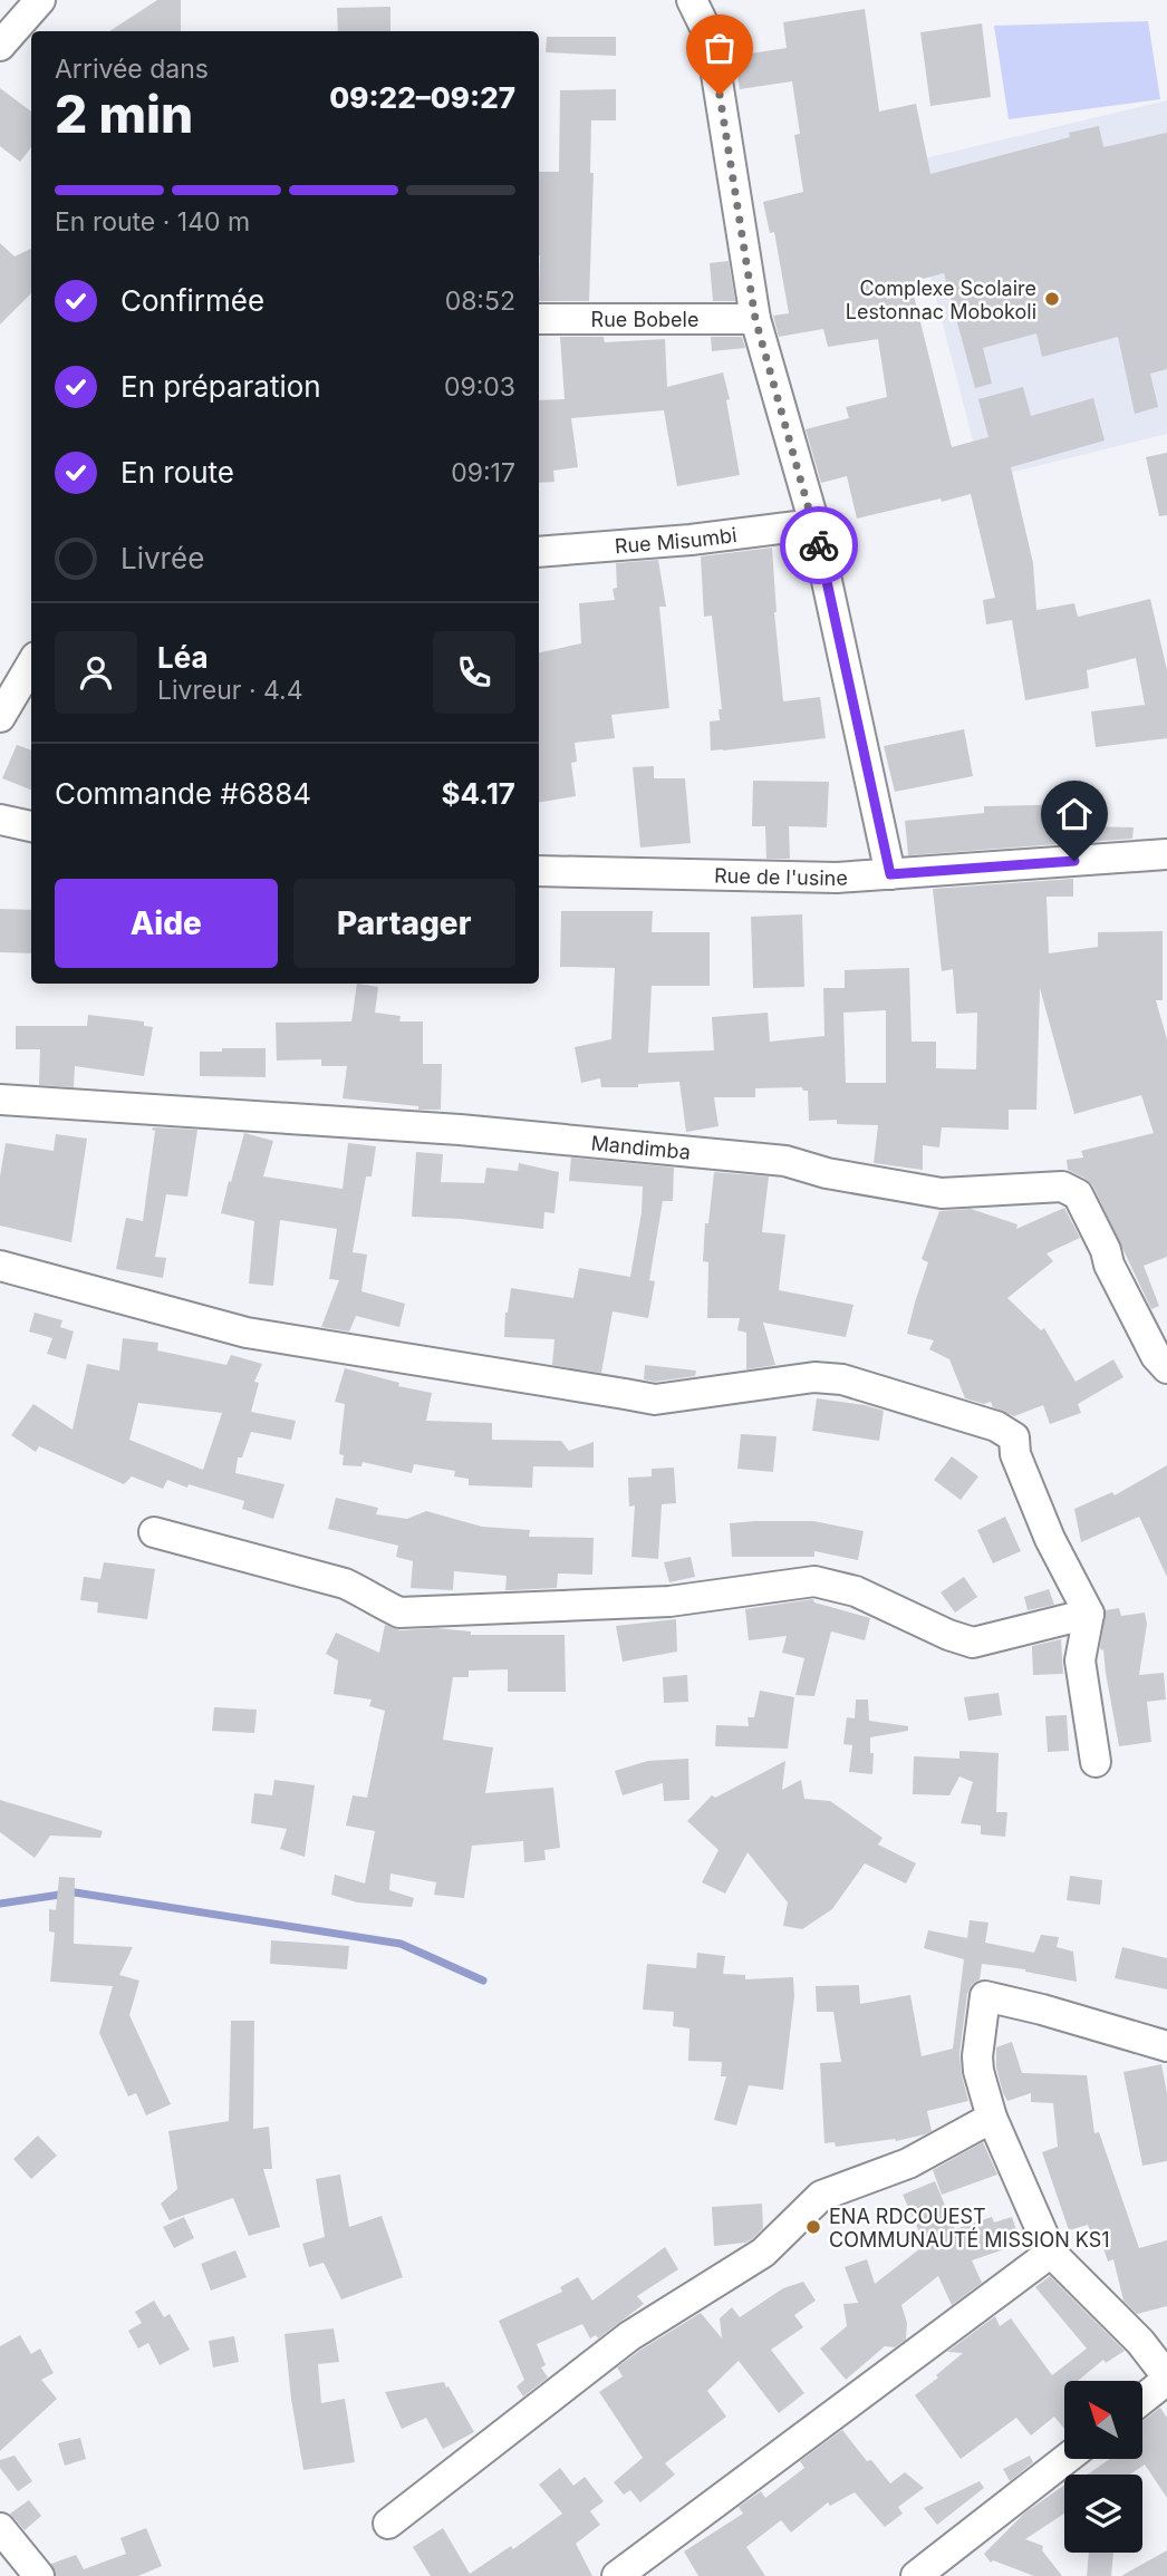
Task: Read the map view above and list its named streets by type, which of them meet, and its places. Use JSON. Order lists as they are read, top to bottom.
{
  "streets": {
    "street": [
      "Rue Bobele",
      "Rue Misumbi",
      "Rue de l'usine",
      "Mandimba"
    ]
  },
  "places": ["Complexe Scolaire Lestonnac Mobokoli", "ENA RDCOUEST COMMUNAUTÉ MISSION KS1"],
  "north": "top left",
  "page": {
    "heading": ["2 min", "Arrivée dans", "09:22–09:27"],
    "panel": [
      "Léa",
      "Livreur · 4.4",
      "Commande #6884",
      "$4.17"
    ],
    "bar": "En route · 140 m",
    "list": [
      ["Confirmée", "08:52"],
      ["En préparation", "09:03"],
      ["En route", "09:17"],
      "Livrée"
    ],
    "buttons": ["Aide", "Partager"]
  }
}
